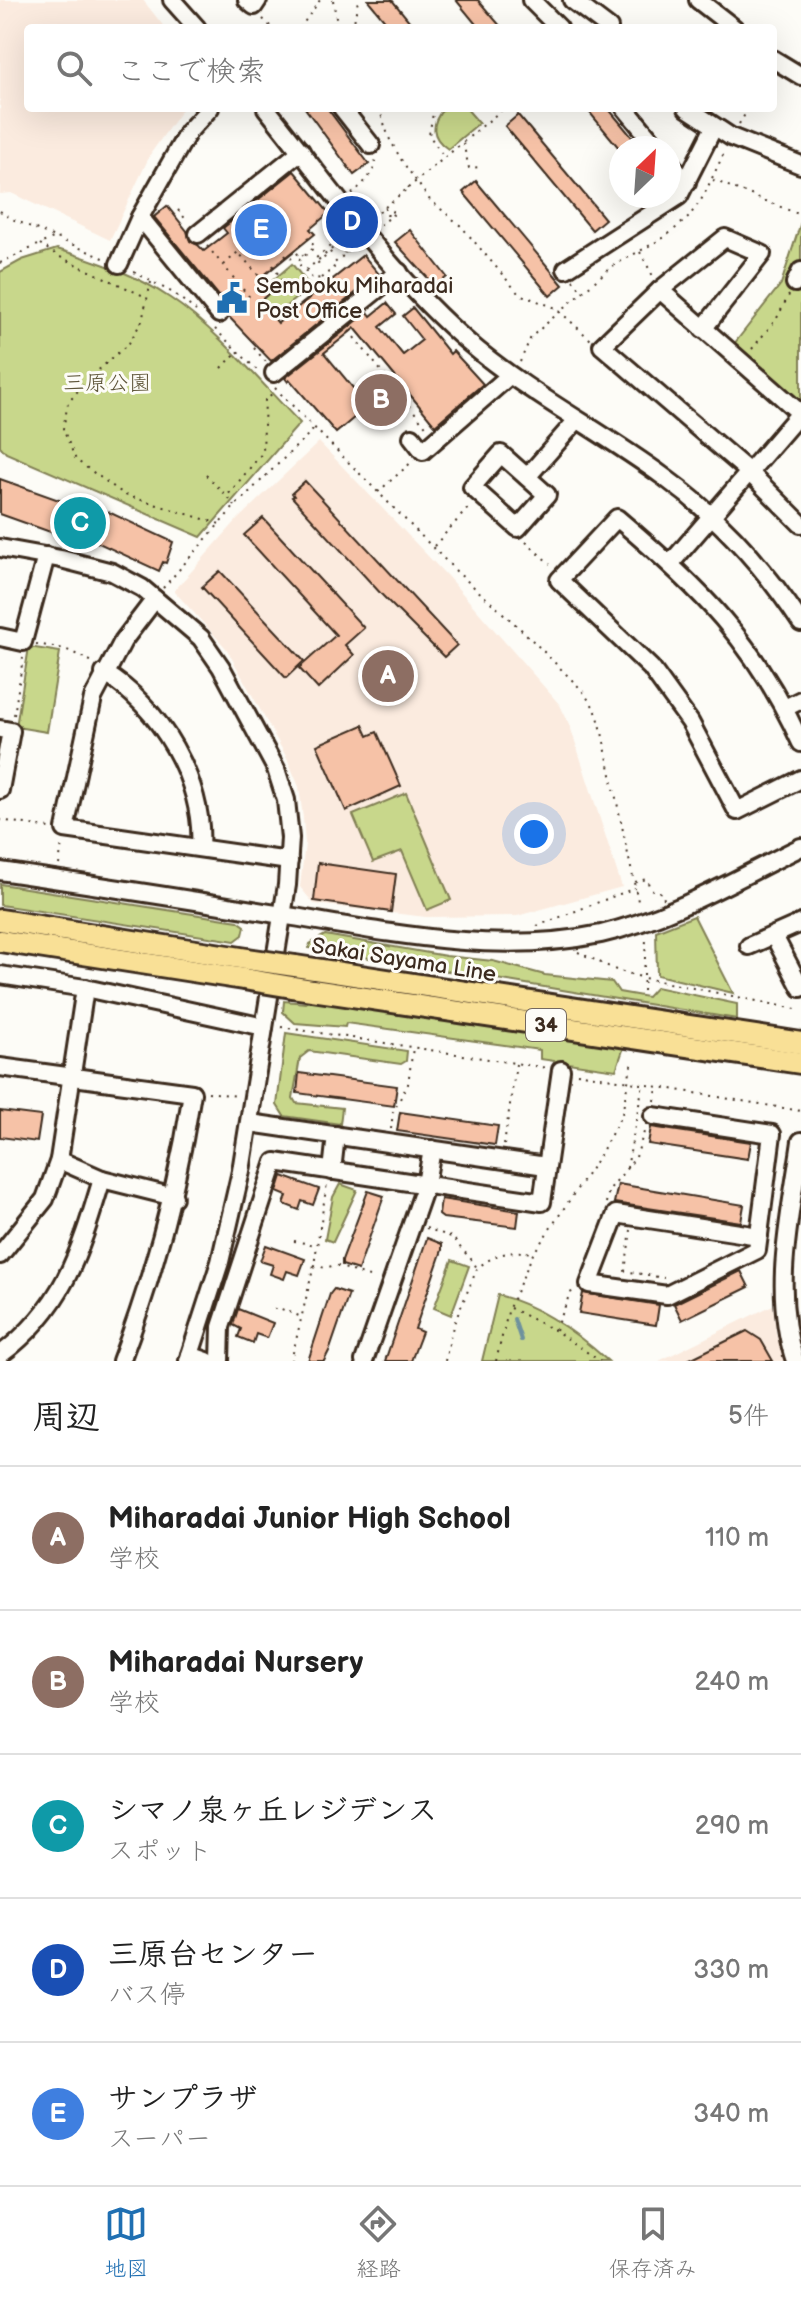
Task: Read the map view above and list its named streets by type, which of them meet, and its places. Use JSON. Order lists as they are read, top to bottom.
{
  "streets": {
    "main road": ["Sakai Sayama Line", "34"]
  },
  "parks": ["三原公園"],
  "places": {
    "public building": ["Semboku Miharadai Post Office"]
  },
  "north": "top right",
  "page": {
    "search": "ここで検索",
    "pins": [
      "D",
      "E",
      "B",
      "C",
      "A"
    ],
    "heading": ["周辺", "5件"],
    "list": [
      {
        "mark": "A",
        "name": "Miharadai Junior High School",
        "note": "学校",
        "value": "110 m"
      },
      {
        "mark": "B",
        "name": "Miharadai Nursery",
        "note": "学校",
        "value": "240 m"
      },
      {
        "mark": "C",
        "name": "シマノ泉ヶ丘レジデンス",
        "note": "スポット",
        "value": "290 m"
      },
      {
        "mark": "D",
        "name": "三原台センター",
        "note": "バス停",
        "value": "330 m"
      },
      {
        "mark": "E",
        "name": "サンプラザ",
        "note": "スーパー",
        "value": "340 m"
      }
    ],
    "nav": ["地図", "経路", "保存済み"]
  }
}
